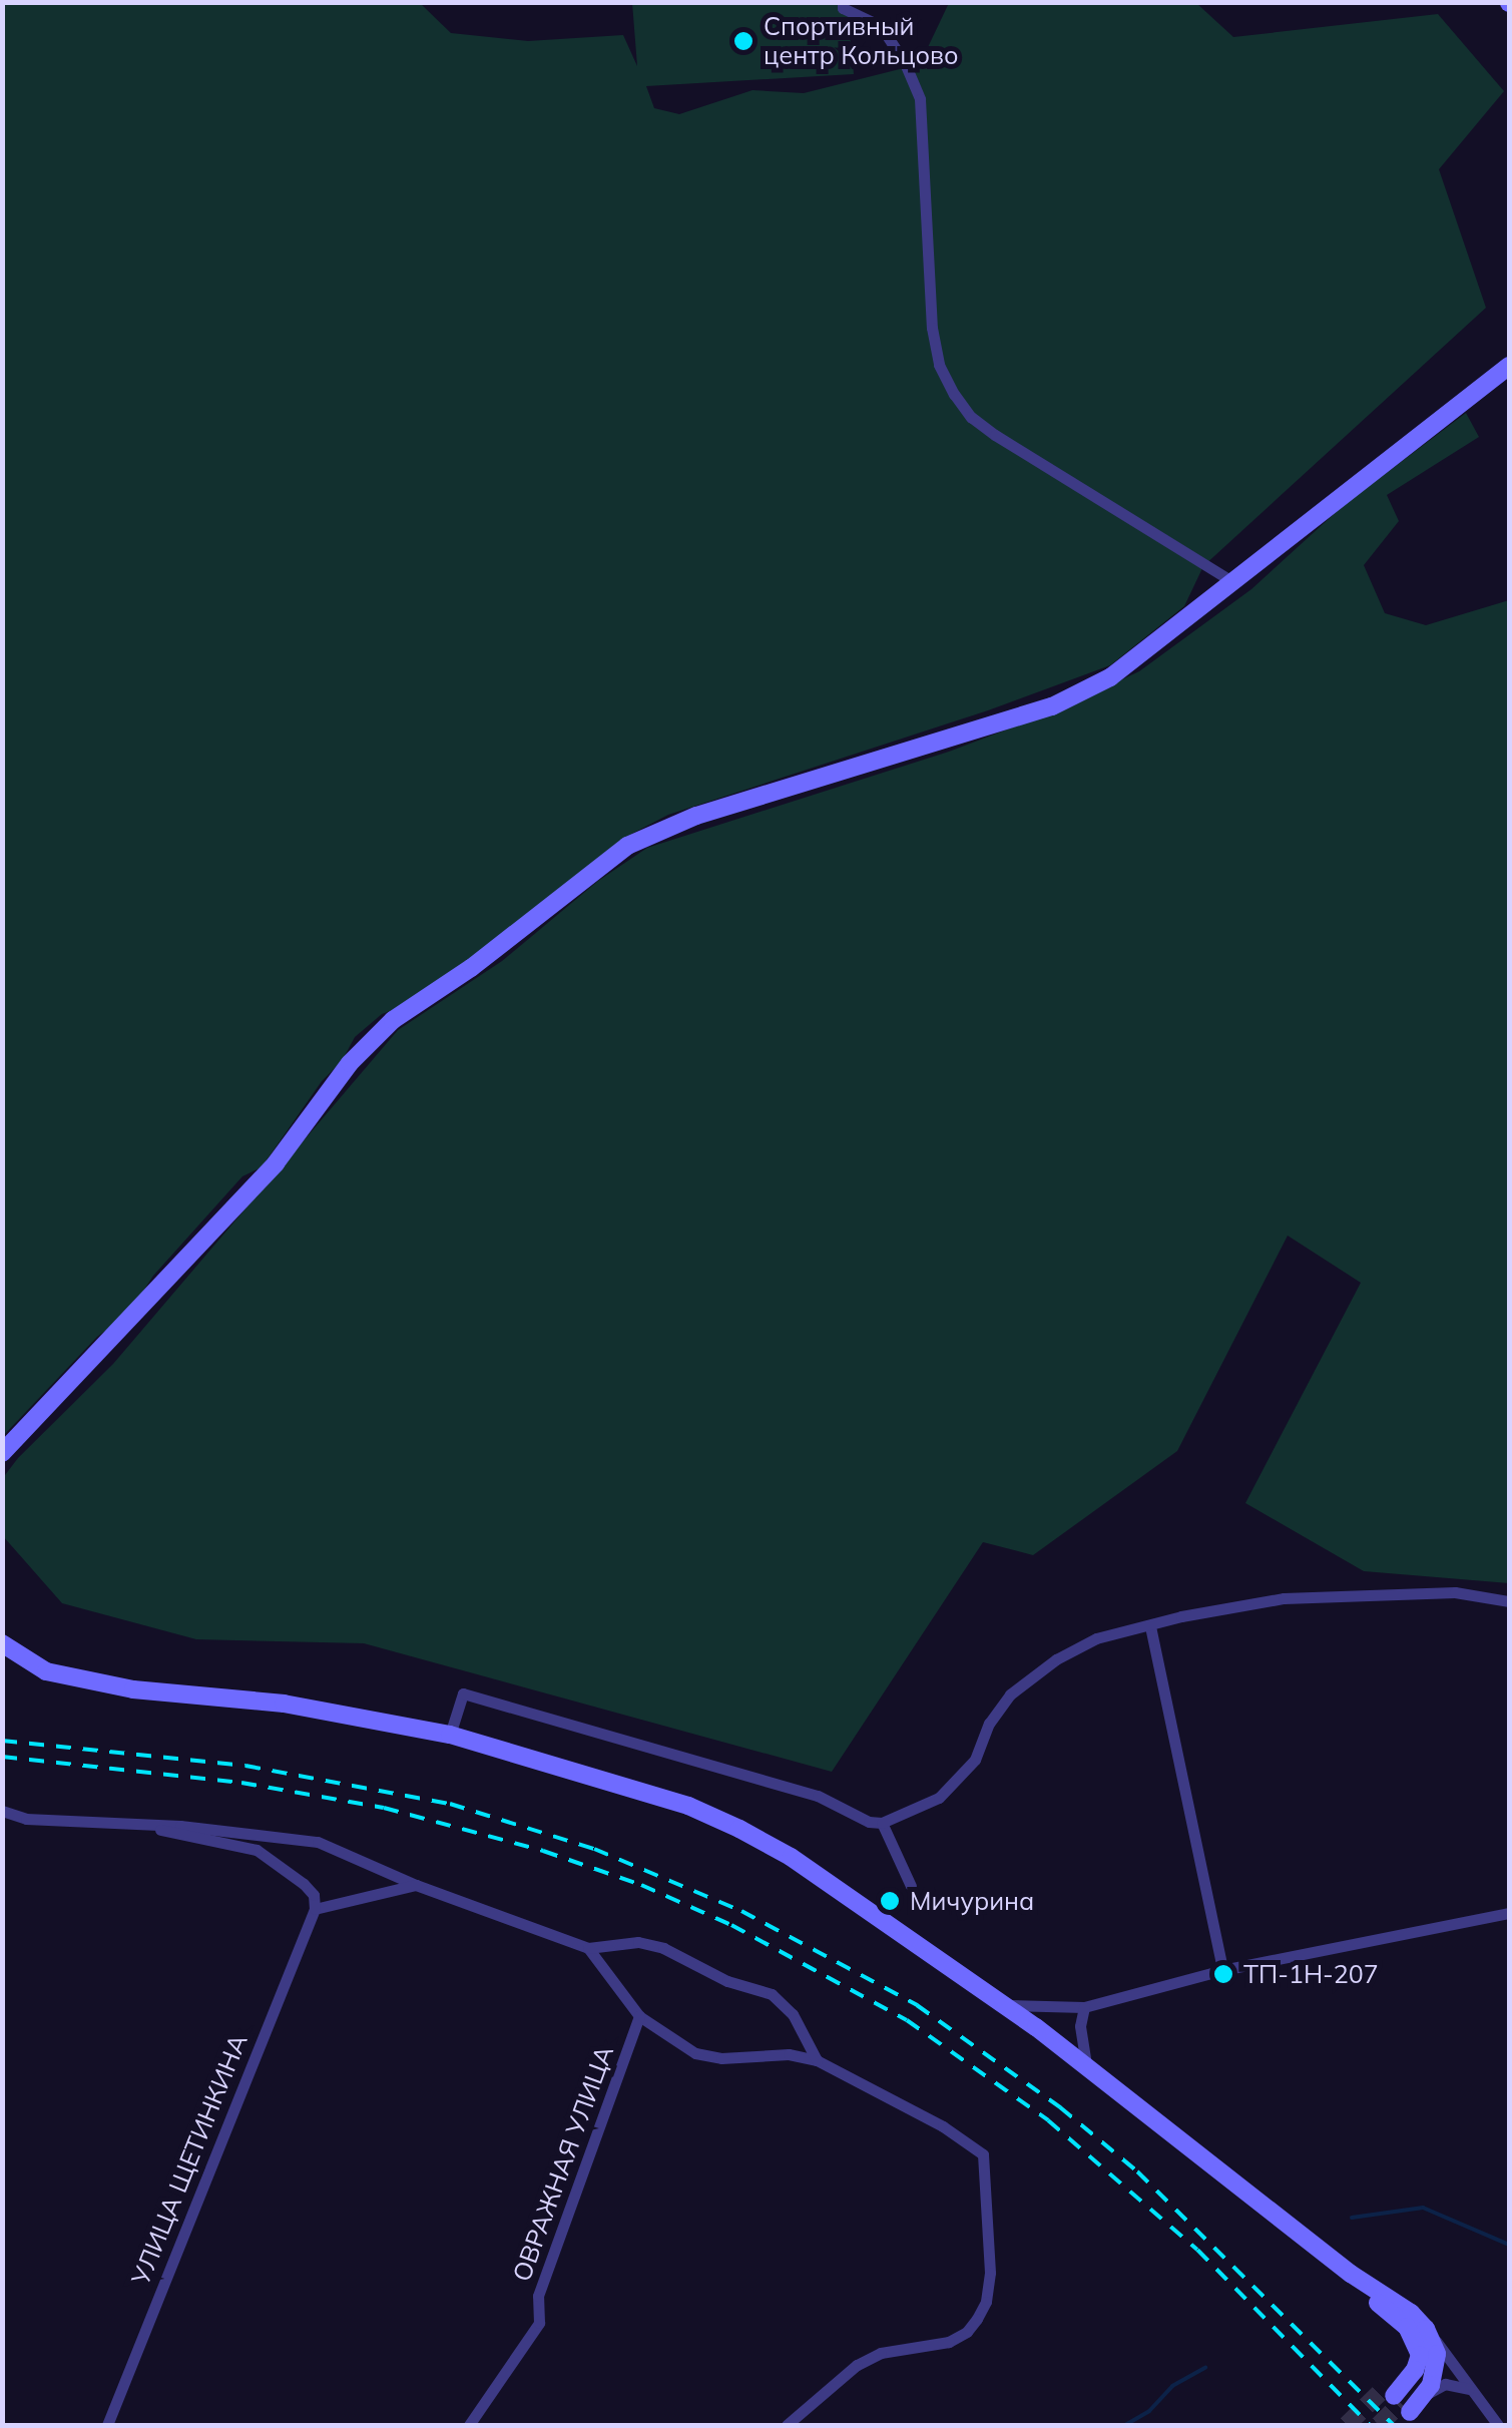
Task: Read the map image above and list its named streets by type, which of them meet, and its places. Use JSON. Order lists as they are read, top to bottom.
{
  "streets": {
    "street": ["УЛИЦА ЩЕТИНКИНА", "ОВРАЖНАЯ УЛИЦА"]
  },
  "places": ["Спортивный центр Кольцово", "Мичурина", "ТП-1Н-207"]
}
